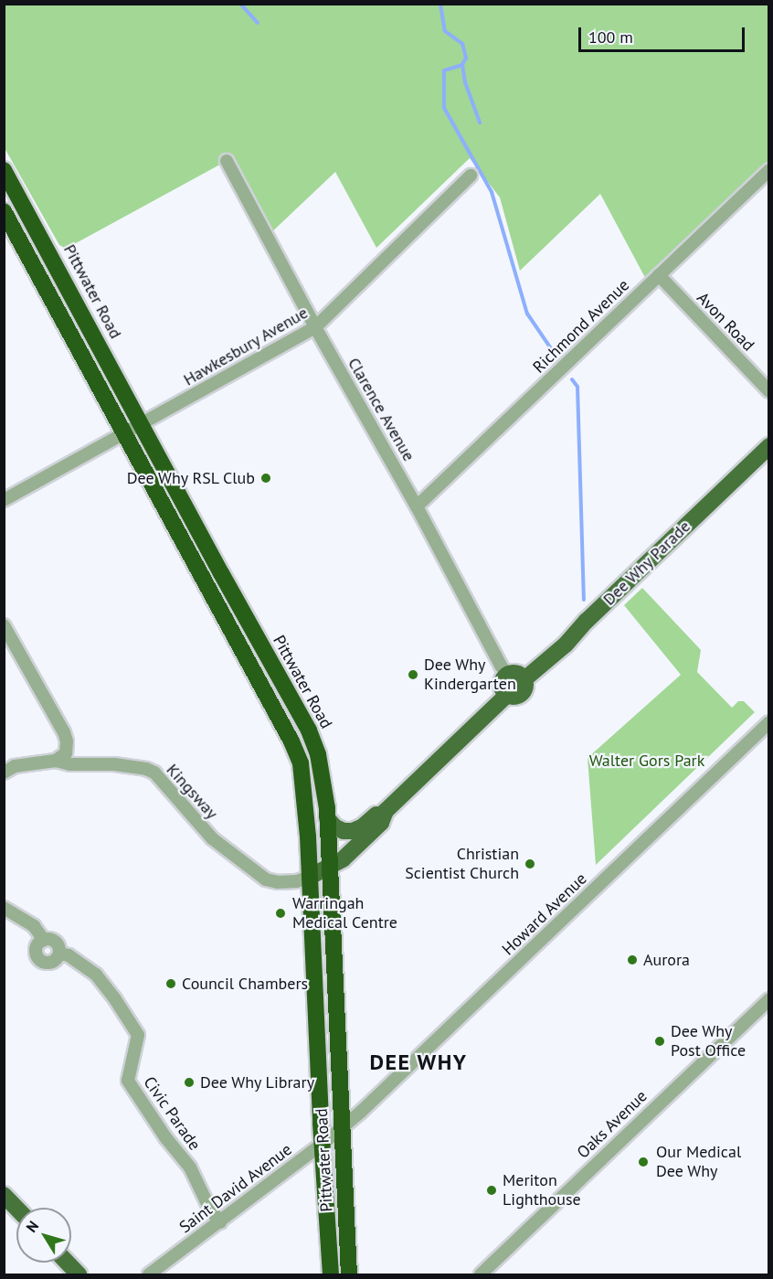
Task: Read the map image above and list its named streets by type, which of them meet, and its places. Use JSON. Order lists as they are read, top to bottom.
{
  "streets": {
    "highway": ["Pittwater Road"],
    "main road": ["Dee Why Parade"],
    "street": [
      "Avon Road",
      "Richmond Avenue",
      "Hawkesbury Avenue",
      "Clarence Avenue",
      "Kingsway",
      "Howard Avenue",
      "Civic Parade",
      "Oaks Avenue",
      "Saint David Avenue"
    ]
  },
  "crossings": [
    ["Pittwater Road", "Hawkesbury Avenue"],
    ["Pittwater Road", "Kingsway"],
    ["Pittwater Road", "Howard Avenue"],
    ["Pittwater Road", "Saint David Avenue"],
    ["Avon Road", "Richmond Avenue"],
    ["Richmond Avenue", "Clarence Avenue"],
    ["Hawkesbury Avenue", "Clarence Avenue"],
    ["Clarence Avenue", "Dee Why Parade"],
    ["Howard Avenue", "Saint David Avenue"],
    ["Civic Parade", "Saint David Avenue"]
  ],
  "districts": ["DEE WHY"],
  "parks": ["Walter Gors Park"],
  "places": [
    "Dee Why RSL Club",
    "Dee Why Kindergarten",
    "Christian Scientist Church",
    "Warringah Medical Centre",
    "Aurora",
    "Council Chambers",
    "Dee Why Post Office",
    "Dee Why Library",
    "Our Medical Dee Why",
    "Meriton Lighthouse"
  ],
  "scale_bar": "100 m",
  "north": "top left"
}
